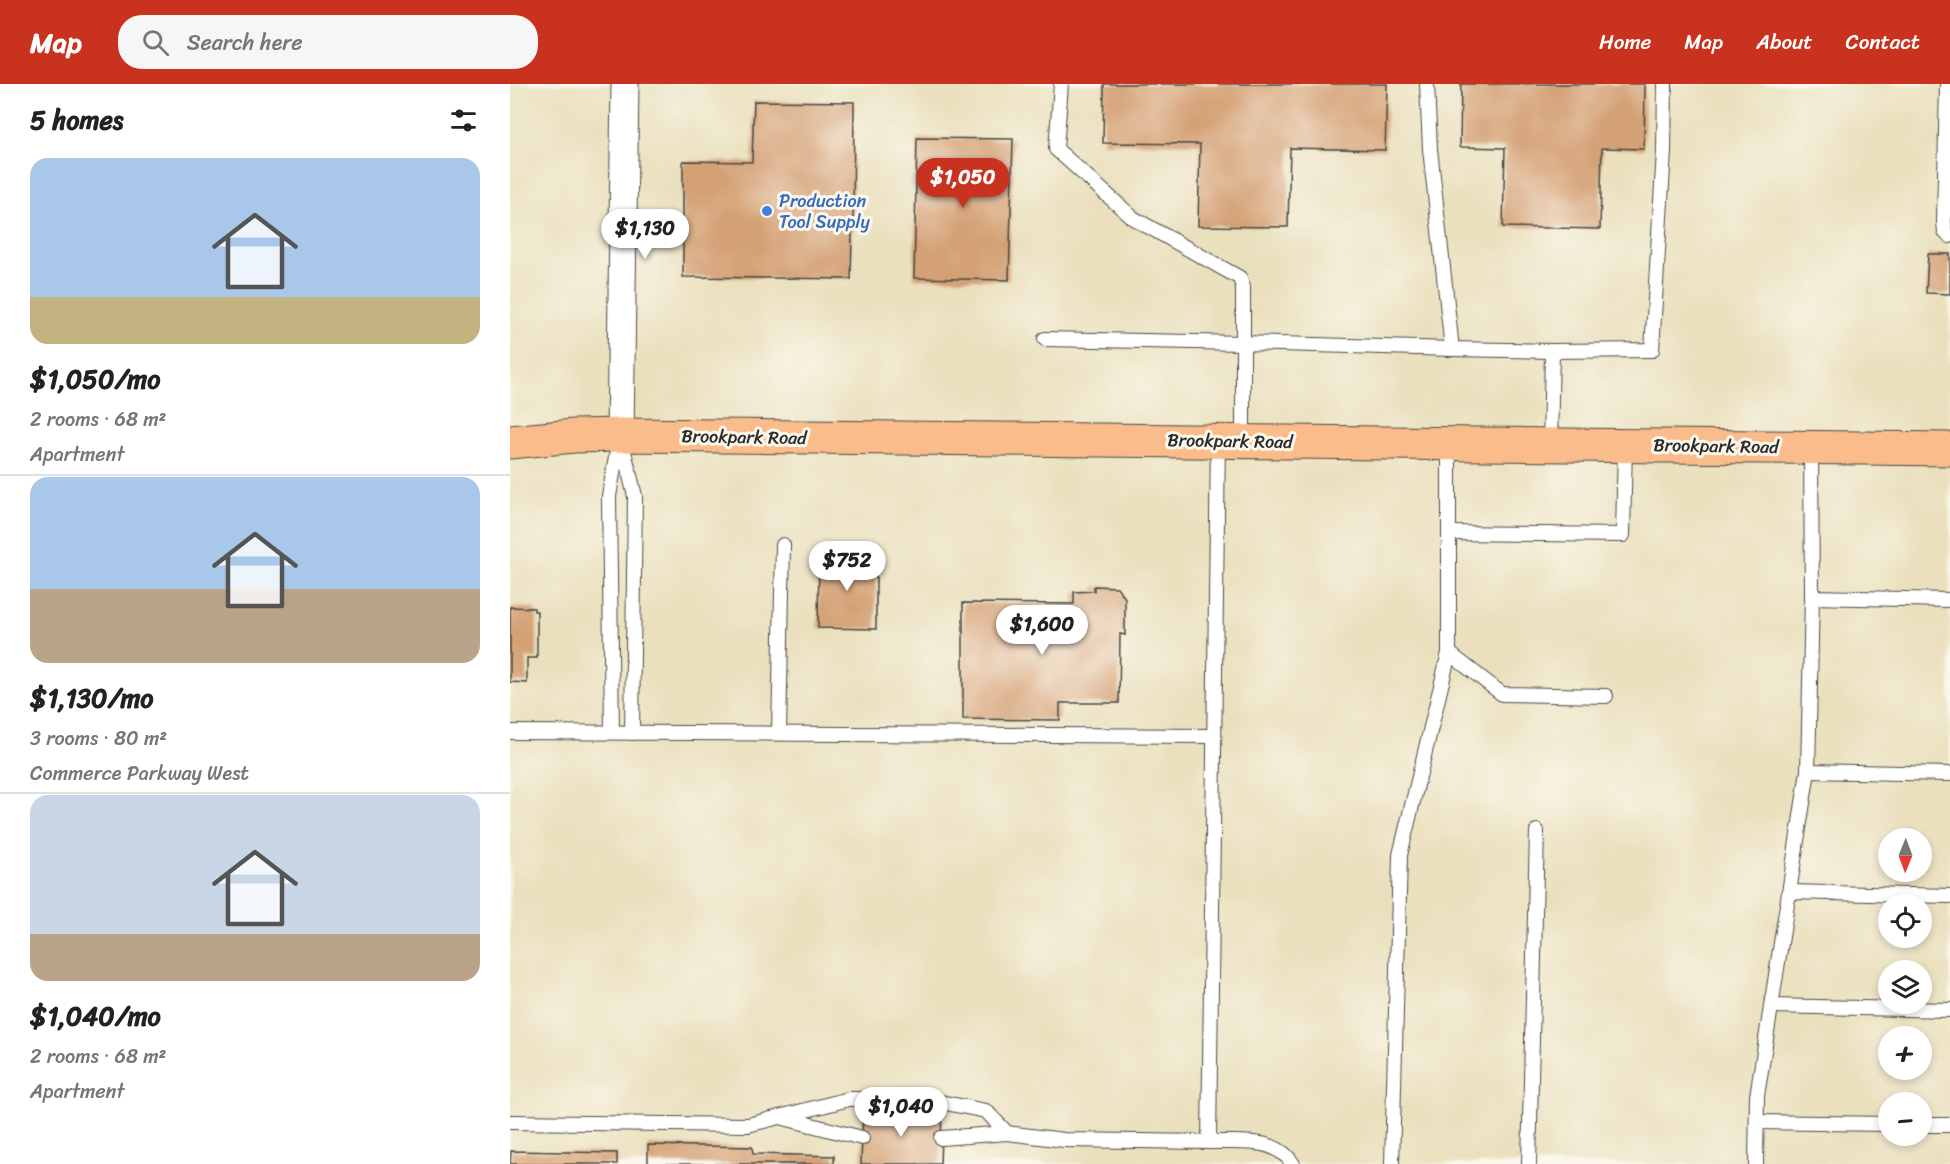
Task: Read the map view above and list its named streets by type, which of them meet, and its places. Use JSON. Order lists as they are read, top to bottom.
{
  "streets": {
    "main road": ["Brookpark Road"]
  },
  "places": ["Production Tool Supply"],
  "north": "bottom",
  "page": {
    "header": "Map",
    "search": "Search here",
    "nav": [
      "Home",
      "Map",
      "About",
      "Contact"
    ],
    "heading": "5 homes",
    "list": [
      {
        "name": "$1,050/mo",
        "note": "2 rooms · 68 m² · Apartment"
      },
      {
        "name": "$1,130/mo",
        "note": "3 rooms · 80 m² · Commerce Parkway West"
      },
      {
        "name": "$1,040/mo",
        "note": "2 rooms · 68 m² · Apartment"
      }
    ],
    "price": [
      "$1,050",
      "$1,130",
      "$752",
      "$1,600",
      "$1,040"
    ],
    "map_buttons": ["+", "−"]
  }
}
